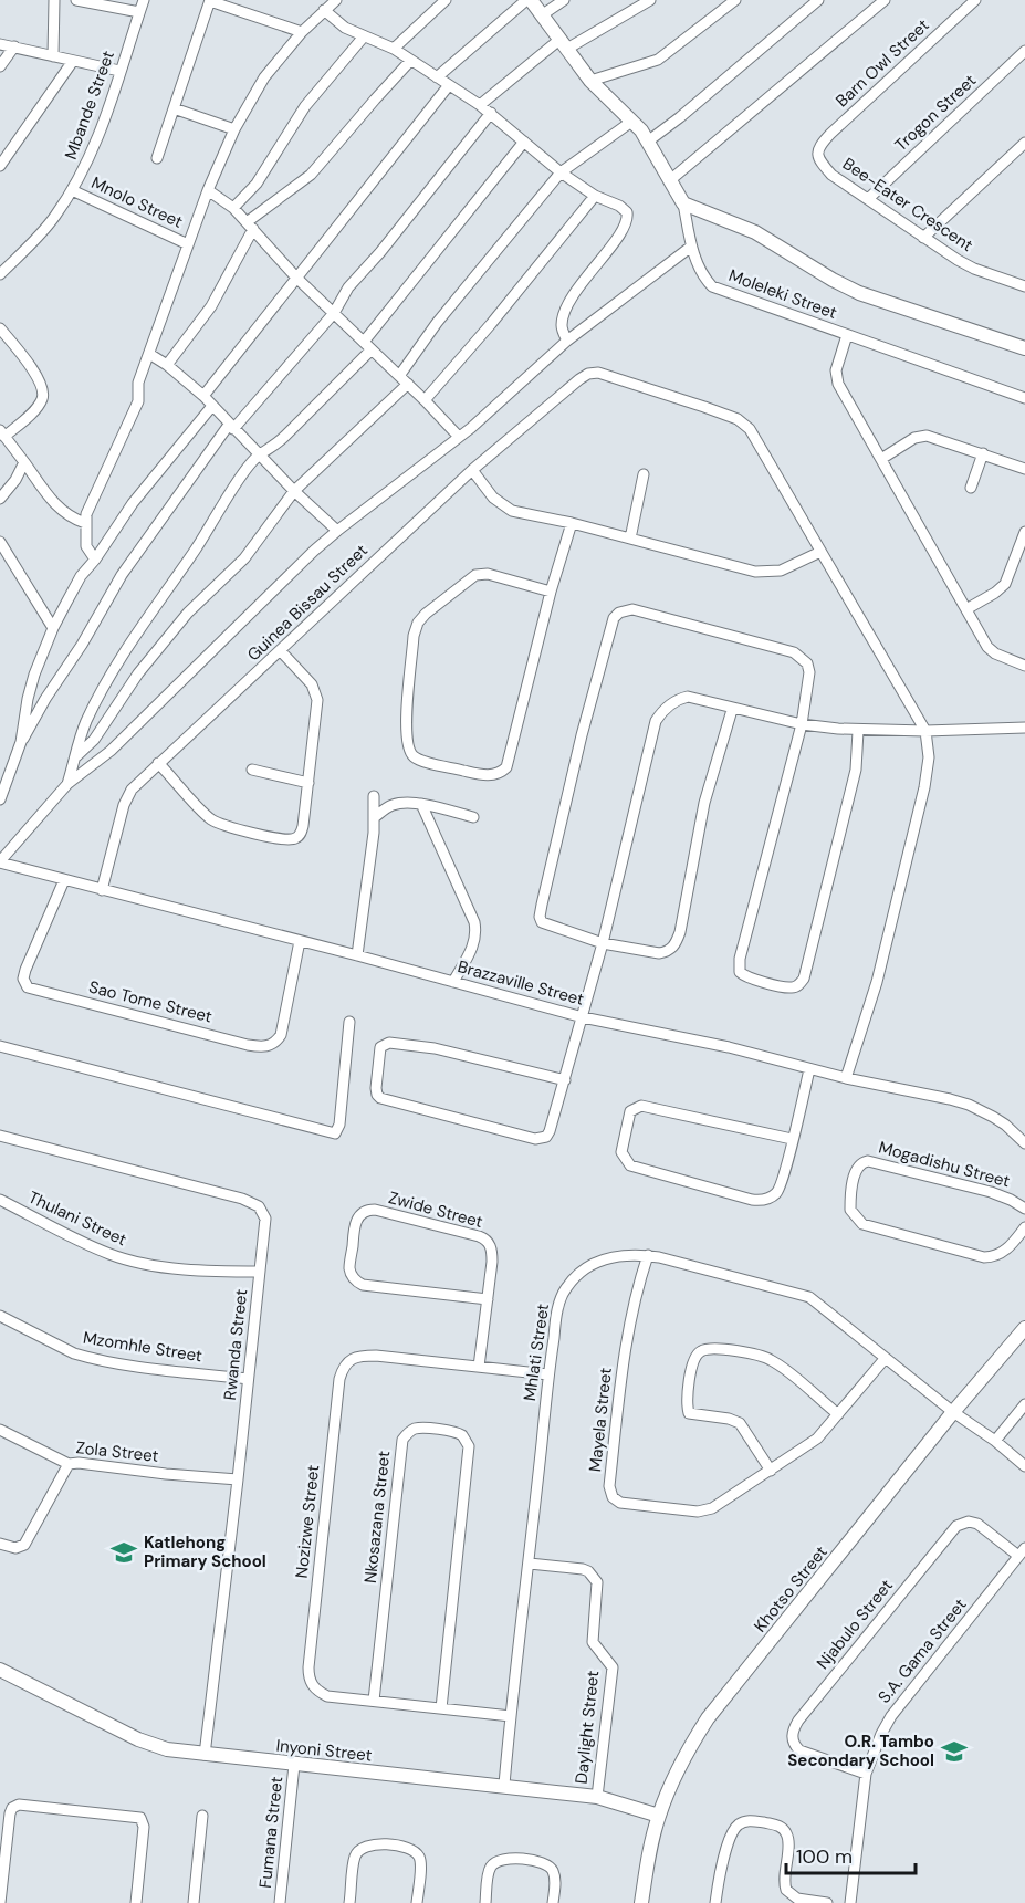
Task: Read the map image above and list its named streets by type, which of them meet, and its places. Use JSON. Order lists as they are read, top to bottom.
{
  "streets": {
    "street": [
      "Barn Owl Street",
      "Mbande Street",
      "Trogon Street",
      "Mnolo Street",
      "Bee-Eater Crescent",
      "Moleleki Street",
      "Guinea Bissau Street",
      "Brazzaville Street",
      "Sao Tome Street",
      "Mogadishu Street",
      "Zwide Street",
      "Thulani Street",
      "Rwanda Street",
      "Mzomhle Street",
      "Mhlati Street",
      "Mayela Street",
      "Zola Street",
      "Nkosazana Street",
      "Nozizwe Street",
      "Khotso Street",
      "Njabulo Street",
      "S.A. Gama Street",
      "Daylight Street",
      "Inyoni Street",
      "Fumana Street"
    ]
  },
  "crossings": [
    ["Barn Owl Street", "Bee-Eater Crescent"],
    ["Mbande Street", "Mnolo Street"],
    ["Trogon Street", "Bee-Eater Crescent"],
    ["Guinea Bissau Street", "Brazzaville Street"],
    ["Brazzaville Street", "Sao Tome Street"],
    ["Zwide Street", "Nozizwe Street"],
    ["Thulani Street", "Rwanda Street"],
    ["Rwanda Street", "Mzomhle Street"],
    ["Rwanda Street", "Zola Street"],
    ["Rwanda Street", "Inyoni Street"],
    ["Mhlati Street", "Mayela Street"],
    ["Mhlati Street", "Nozizwe Street"],
    ["Mhlati Street", "Khotso Street"],
    ["Mhlati Street", "Daylight Street"],
    ["Mhlati Street", "Inyoni Street"],
    ["Nkosazana Street", "Nozizwe Street"],
    ["Khotso Street", "Inyoni Street"],
    ["Njabulo Street", "S.A. Gama Street"],
    ["Daylight Street", "Inyoni Street"],
    ["Inyoni Street", "Fumana Street"]
  ],
  "places": {
    "school or university": ["Katlehong Primary School", "O.R. Tambo Secondary School"]
  },
  "scale_bar": "100 m"
}
